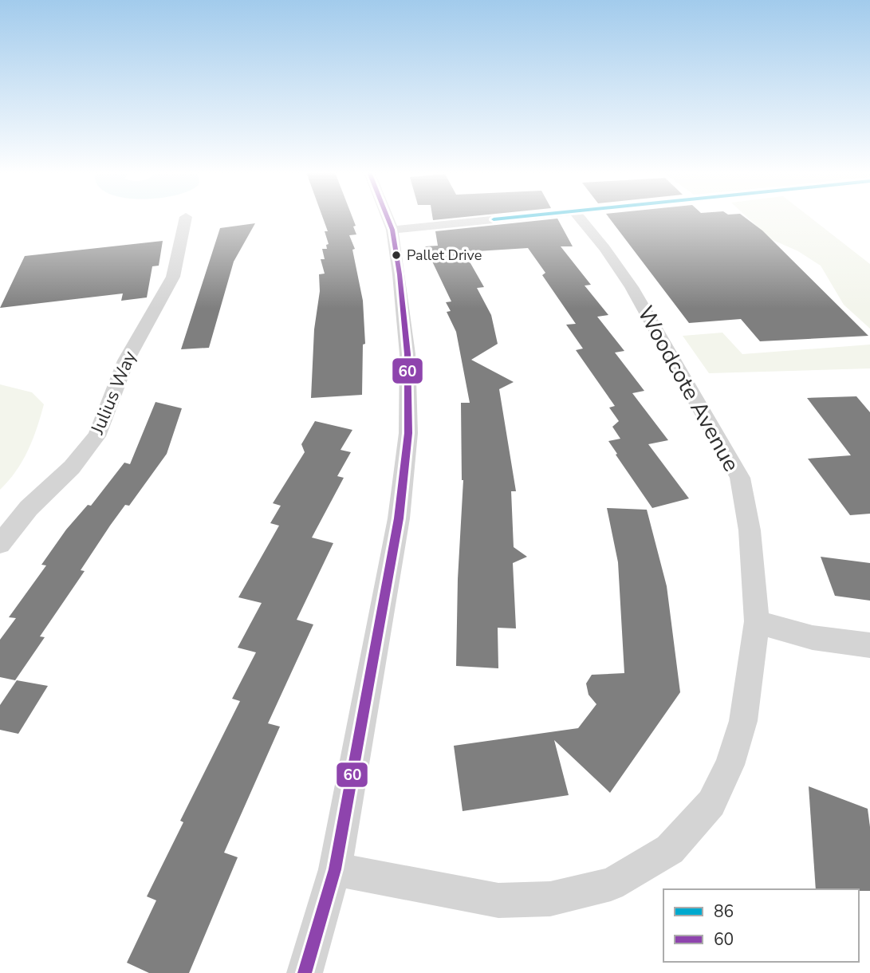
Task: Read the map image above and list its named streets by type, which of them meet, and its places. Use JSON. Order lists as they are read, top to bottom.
{
  "streets": {
    "street": ["Woodcote Avenue", "Julius Way"]
  },
  "places": ["Pallet Drive"],
  "lines": ["transit line 86", "transit line 60"],
  "legend": ["86", "60"]
}
